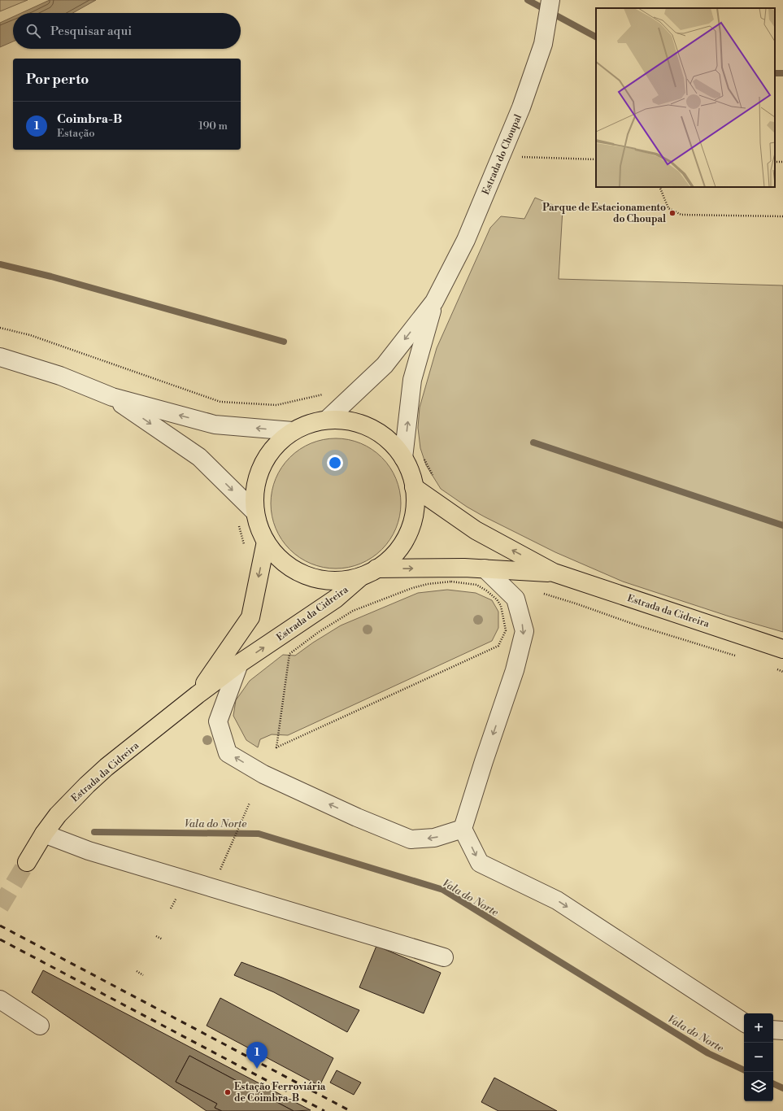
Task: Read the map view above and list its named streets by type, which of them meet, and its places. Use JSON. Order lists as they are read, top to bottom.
{
  "streets": {
    "main road": ["Estrada da Cidreira"],
    "street": ["Estrada do Choupal"]
  },
  "crossings": [
    ["Estrada do Choupal", "Estrada da Cidreira"]
  ],
  "water": ["Vala do Norte"],
  "places": ["Parque de Estacionamento do Choupal", "Estação Ferroviária de Coimbra-B"],
  "page": {
    "search": "Pesquisar aqui",
    "heading": "Por perto",
    "list": [
      {
        "mark": "1",
        "name": "Coimbra-B",
        "note": "Estação",
        "value": "190 m"
      }
    ],
    "map_buttons": ["+", "−"],
    "pins": "1"
  }
}
